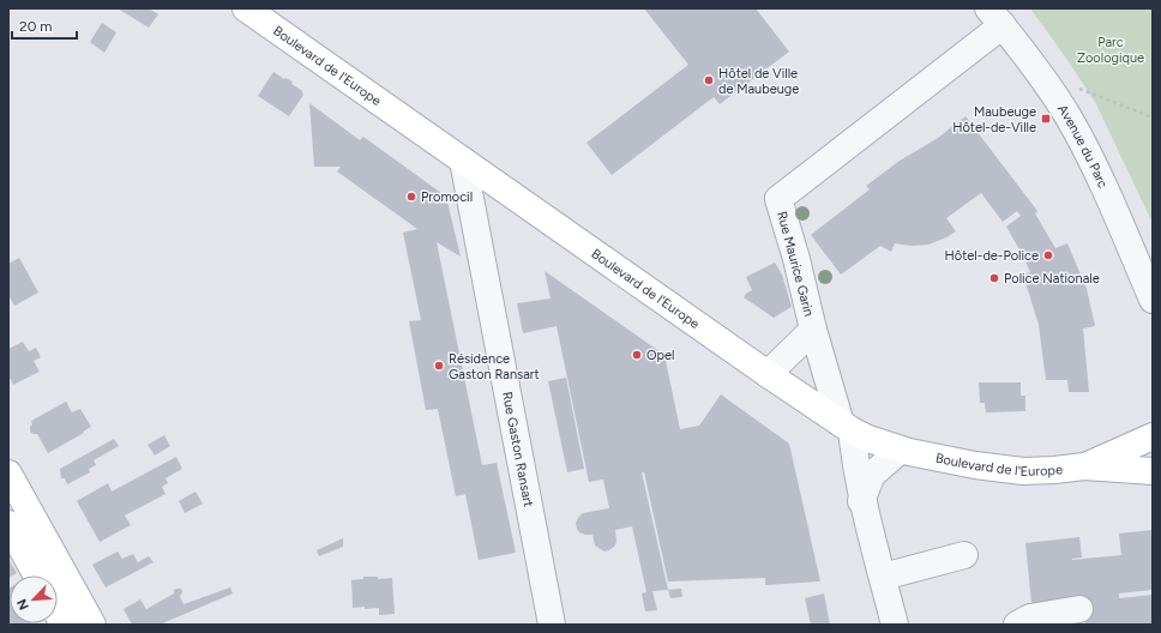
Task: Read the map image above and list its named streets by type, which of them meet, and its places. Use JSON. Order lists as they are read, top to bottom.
{
  "streets": {
    "main road": ["Boulevard de l'Europe"],
    "street": ["Avenue du Parc", "Rue Maurice Garin", "Rue Gaston Ransart"]
  },
  "crossings": [
    ["Boulevard de l'Europe", "Rue Maurice Garin"],
    ["Boulevard de l'Europe", "Rue Gaston Ransart"],
    ["Avenue du Parc", "Rue Maurice Garin"]
  ],
  "parks": ["Parc Zoologique"],
  "places": {
    "other": [
      "Hôtel de Ville de Maubeuge",
      "Promocil",
      "Hôtel-de-Police",
      "Police Nationale",
      "Opel",
      "Résidence Gaston Ransart"
    ],
    "transit": ["Maubeuge Hôtel-de-Ville"]
  },
  "scale_bar": "20 m",
  "north": "bottom left"
}
